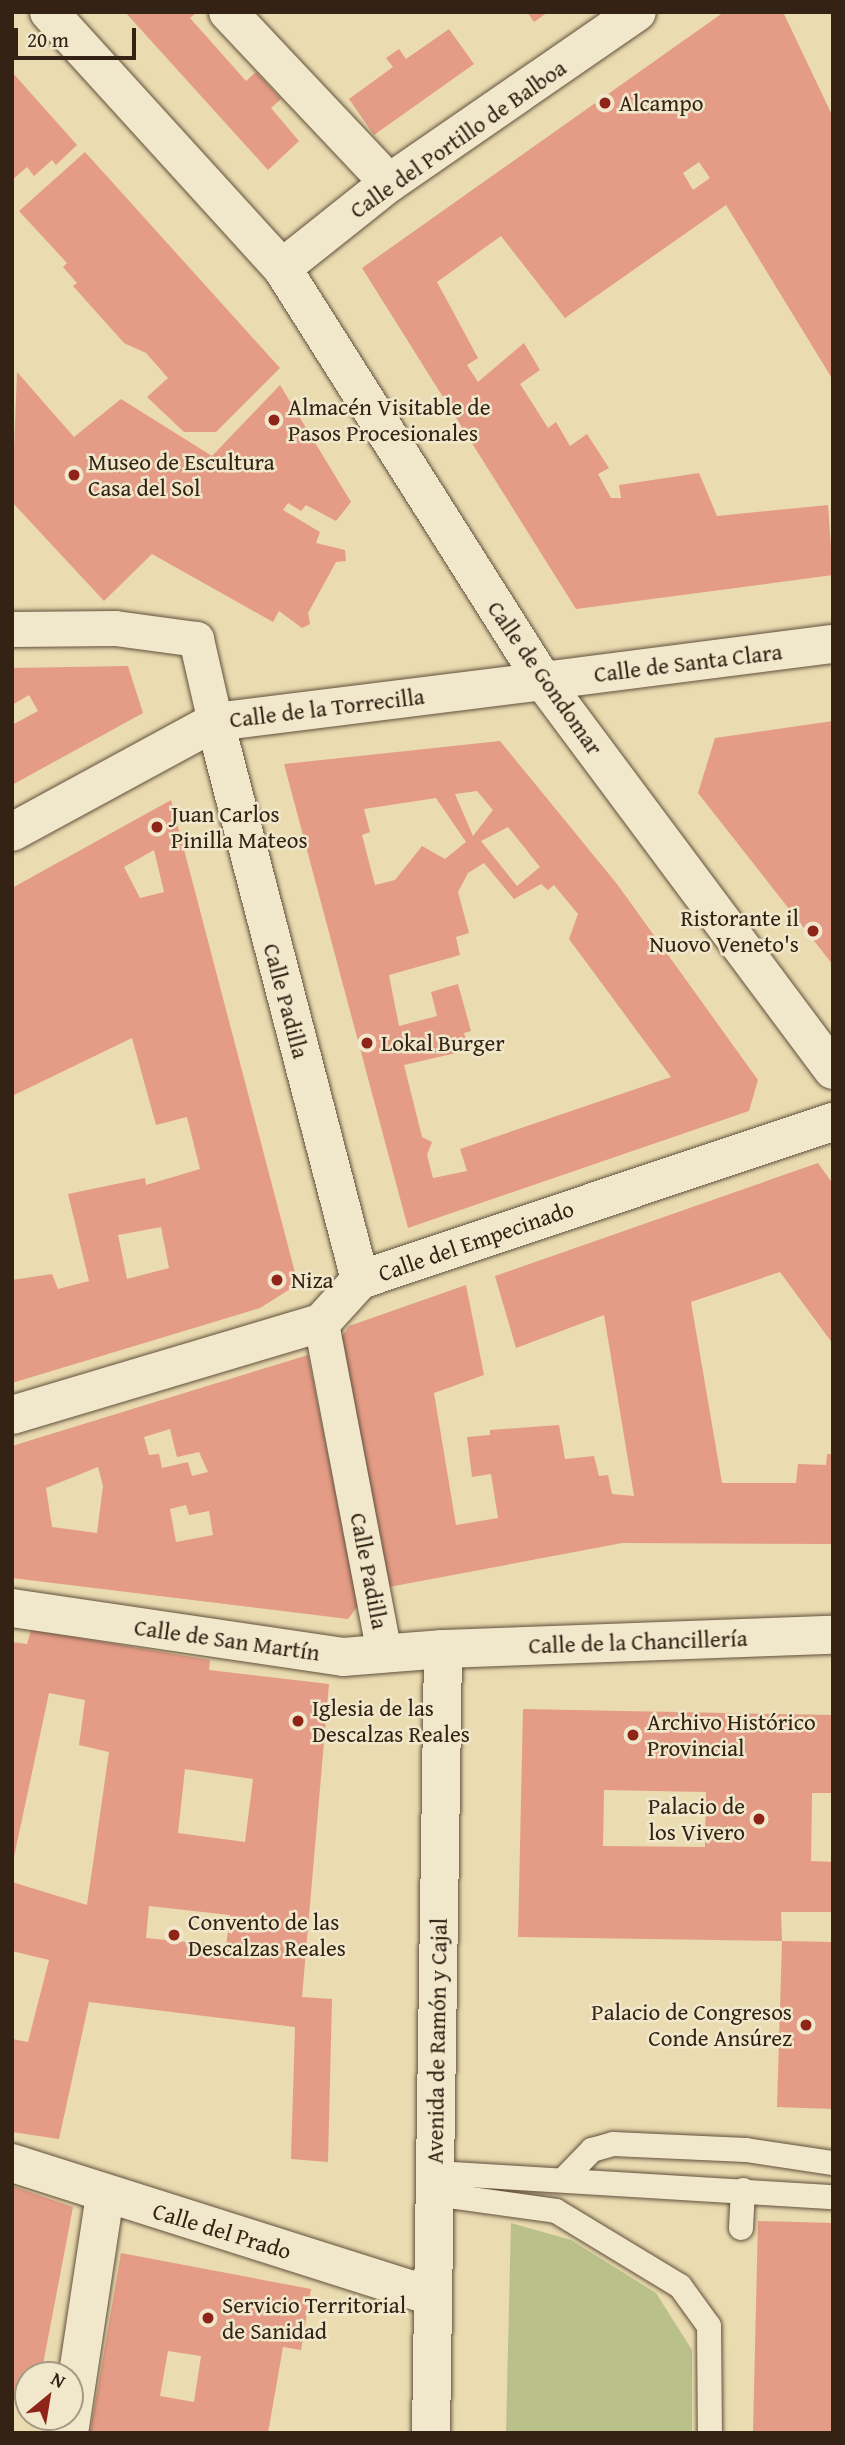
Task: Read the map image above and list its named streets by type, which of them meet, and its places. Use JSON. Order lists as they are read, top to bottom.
{
  "streets": {
    "street": [
      "Calle del Portillo de Balboa",
      "Calle de Santa Clara",
      "Calle de Gondomar",
      "Calle de la Torrecilla",
      "Calle Padilla",
      "Calle del Empecinado",
      "Calle de San Martín",
      "Calle de la Chancillería",
      "Avenida de Ramón y Cajal",
      "Calle del Prado"
    ]
  },
  "crossings": [
    ["Calle del Portillo de Balboa", "Calle de Gondomar"],
    ["Calle de Santa Clara", "Calle de Gondomar"],
    ["Calle de Santa Clara", "Calle de la Torrecilla"],
    ["Calle de Gondomar", "Calle de la Torrecilla"],
    ["Calle de la Torrecilla", "Calle Padilla"],
    ["Calle Padilla", "Calle del Empecinado"],
    ["Calle Padilla", "Calle de San Martín"],
    ["Calle de San Martín", "Calle de la Chancillería"],
    ["Calle de San Martín", "Avenida de Ramón y Cajal"],
    ["Calle de la Chancillería", "Avenida de Ramón y Cajal"],
    ["Avenida de Ramón y Cajal", "Calle del Prado"]
  ],
  "places": [
    "Alcampo",
    "Almacén Visitable de Pasos Procesionales",
    "Museo de Escultura Casa del Sol",
    "Juan Carlos Pinilla Mateos",
    "Ristorante il Nuovo Veneto's",
    "Lokal Burger",
    "Niza",
    "Iglesia de las Descalzas Reales",
    "Archivo Histórico Provincial",
    "Palacio de los Vivero",
    "Convento de las Descalzas Reales",
    "Palacio de Congresos Conde Ansúrez",
    "Servicio Territorial de Sanidad"
  ],
  "scale_bar": "20 m",
  "north": "top right"
}
